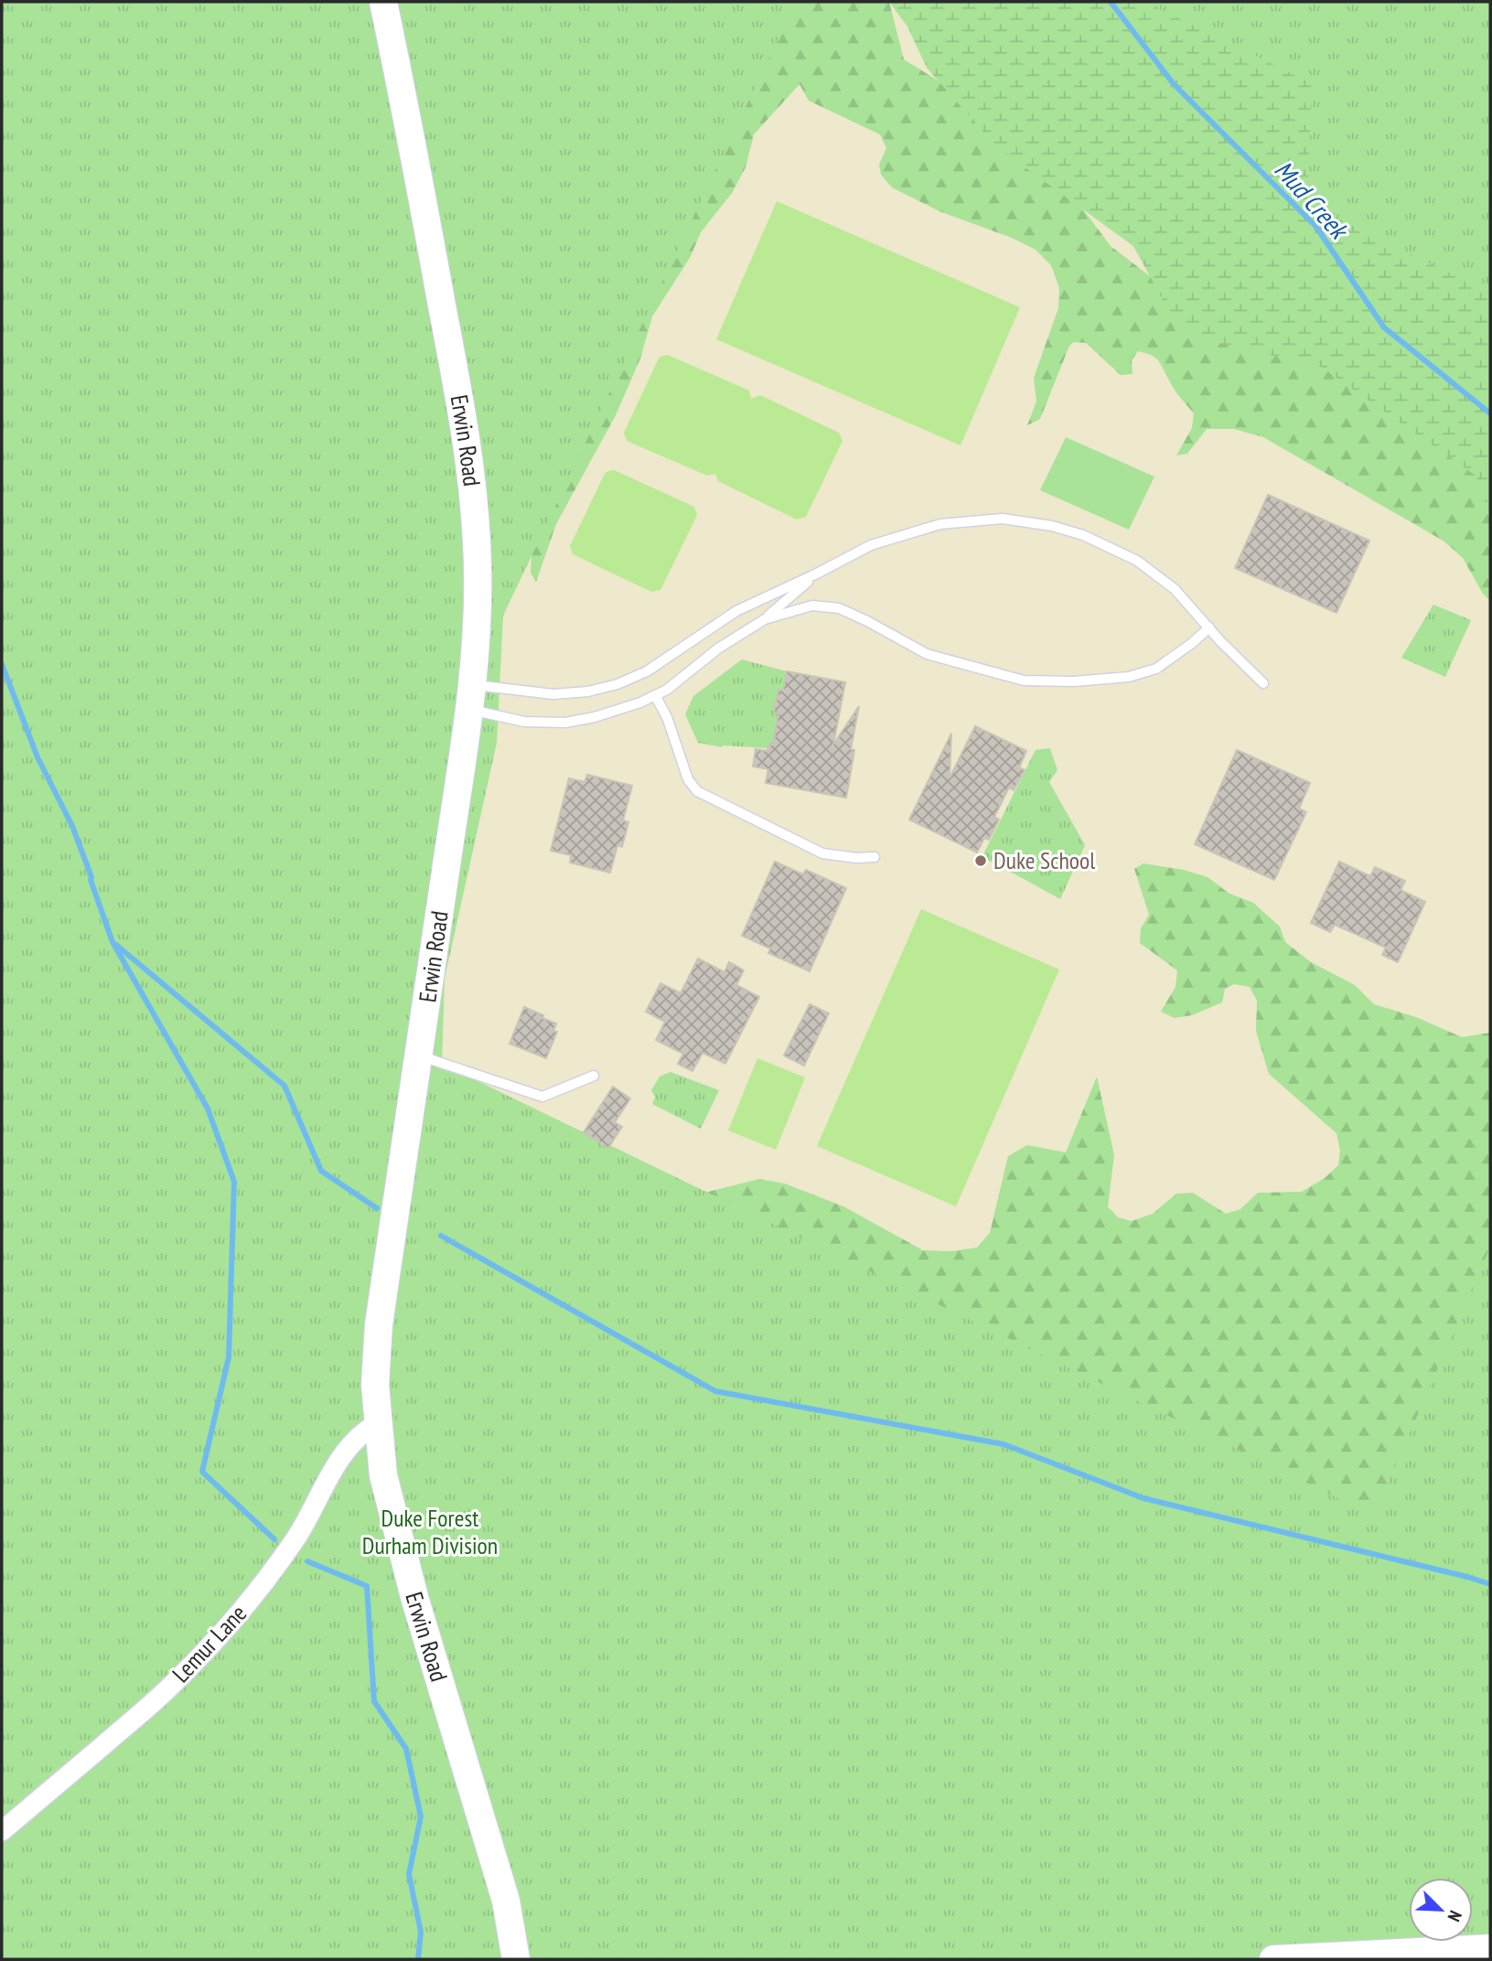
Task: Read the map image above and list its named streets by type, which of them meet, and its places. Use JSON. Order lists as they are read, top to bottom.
{
  "streets": {
    "main road": ["Erwin Road"],
    "street": ["Lemur Lane"]
  },
  "crossings": [
    ["Erwin Road", "Lemur Lane"]
  ],
  "water": ["Mud Creek"],
  "parks": ["Duke Forest Durham Division"],
  "places": ["Duke School"],
  "north": "bottom right"
}
